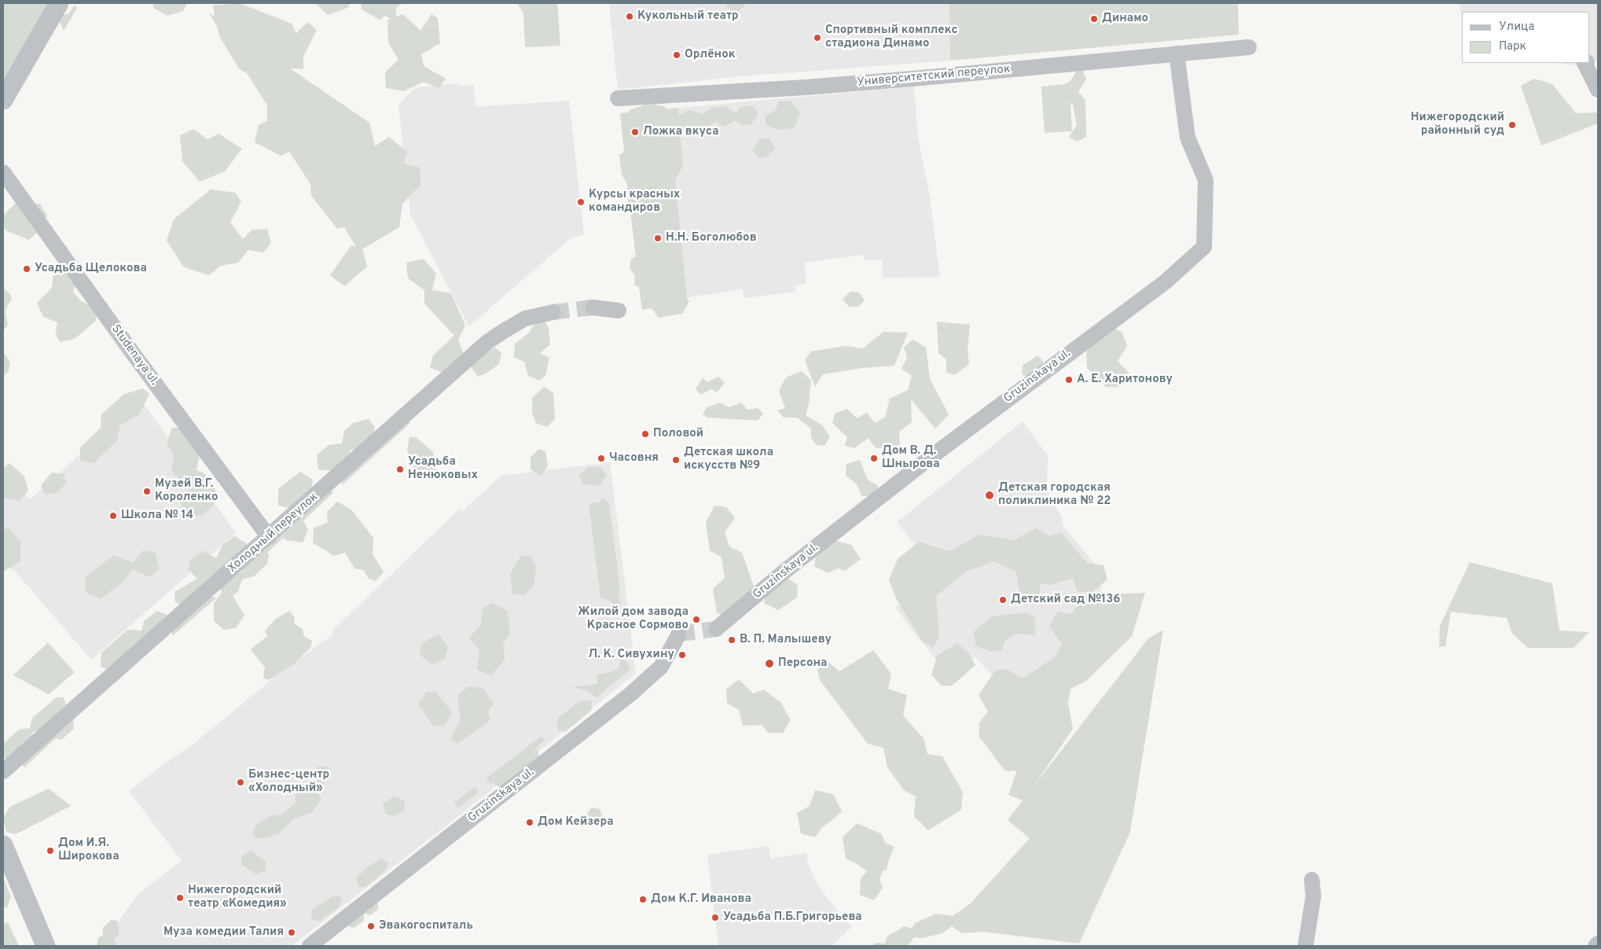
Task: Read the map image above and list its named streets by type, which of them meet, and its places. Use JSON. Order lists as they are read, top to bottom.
{
  "streets": {
    "street": [
      "Университетский переулок",
      "Studenaya ul.",
      "Gruzinskaya ul.",
      "Холодный переулок"
    ]
  },
  "crossings": [
    ["Университетский переулок", "Gruzinskaya ul."],
    ["Studenaya ul.", "Холодный переулок"]
  ],
  "places": [
    "Кукольный театр",
    "Динамо",
    "Спортивный комплекс стадиона Динамо",
    "Орлёнок",
    "Нижегородский районный суд",
    "Ложка вкуса",
    "Курсы красных командиров",
    "Н.Н. Боголюбов",
    "Усадьба Щелокова",
    "А. Е. Харитонову",
    "Половой",
    "Часовня",
    "Дом В. Д. Шнырова",
    "Детская школа искусств №9",
    "Усадьба Ненюковых",
    "Музей В.Г. Короленко",
    "Детская городская поликлиника № 22",
    "Школа № 14",
    "Детский сад №136",
    "Жилой дом завода Красное Сормово",
    "В. П. Малышеву",
    "Л. К. Сивухину",
    "Персона",
    "Бизнес-центр «Холодный»",
    "Дом Кейзера",
    "Дом И.Я. Широкова",
    "Нижегородский театр «Комедия»",
    "Дом К.Г. Иванова",
    "Усадьба П.Б.Григорьева",
    "Эвакогоспиталь",
    "Муза комедии Талия"
  ],
  "legend": ["Улица", "Парк"]
}
